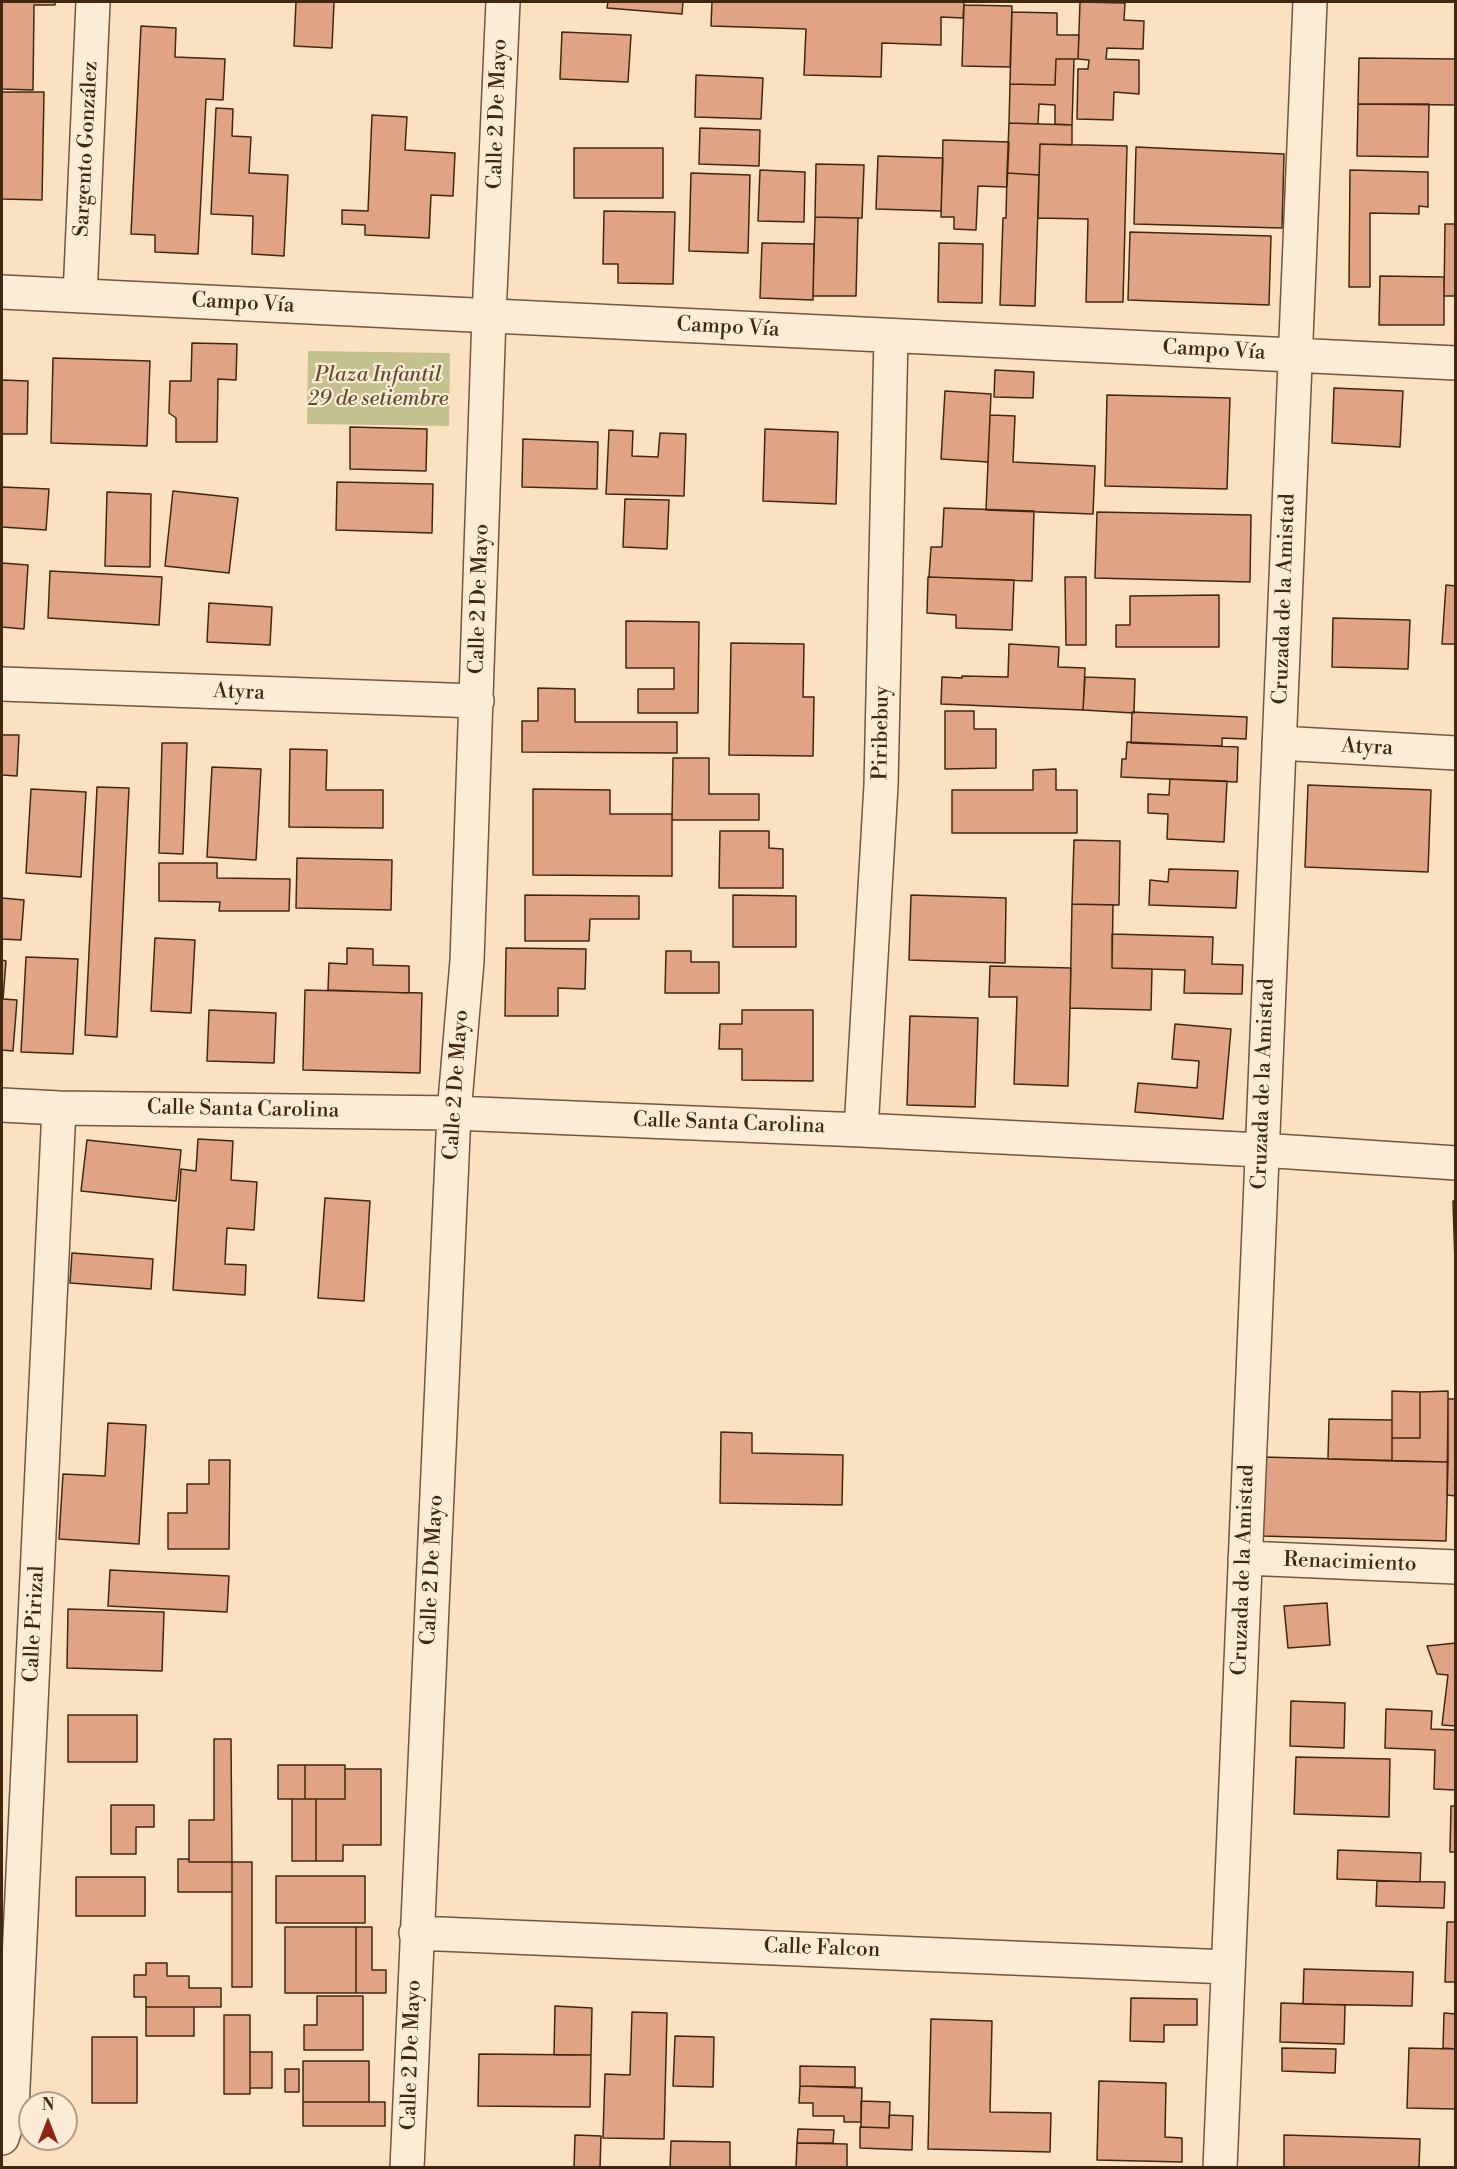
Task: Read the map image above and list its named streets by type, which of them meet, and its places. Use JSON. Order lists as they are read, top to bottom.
{
  "streets": {
    "street": [
      "Calle 2 De Mayo",
      "Sargento González",
      "Campo Vía",
      "Cruzada de la Amistad",
      "Atyra",
      "Piribebuy",
      "Calle Santa Carolina",
      "Renacimiento",
      "Calle Pirizal",
      "Calle Falcon"
    ]
  },
  "crossings": [
    ["Calle 2 De Mayo", "Campo Vía"],
    ["Calle 2 De Mayo", "Atyra"],
    ["Calle 2 De Mayo", "Calle Santa Carolina"],
    ["Calle 2 De Mayo", "Calle Falcon"],
    ["Sargento González", "Campo Vía"],
    ["Campo Vía", "Cruzada de la Amistad"],
    ["Campo Vía", "Piribebuy"],
    ["Cruzada de la Amistad", "Atyra"],
    ["Cruzada de la Amistad", "Calle Santa Carolina"],
    ["Cruzada de la Amistad", "Renacimiento"],
    ["Cruzada de la Amistad", "Calle Falcon"],
    ["Piribebuy", "Calle Santa Carolina"],
    ["Calle Santa Carolina", "Calle Pirizal"]
  ],
  "parks": ["Plaza Infantil 29 de setiembre"],
  "north": "top"
}
